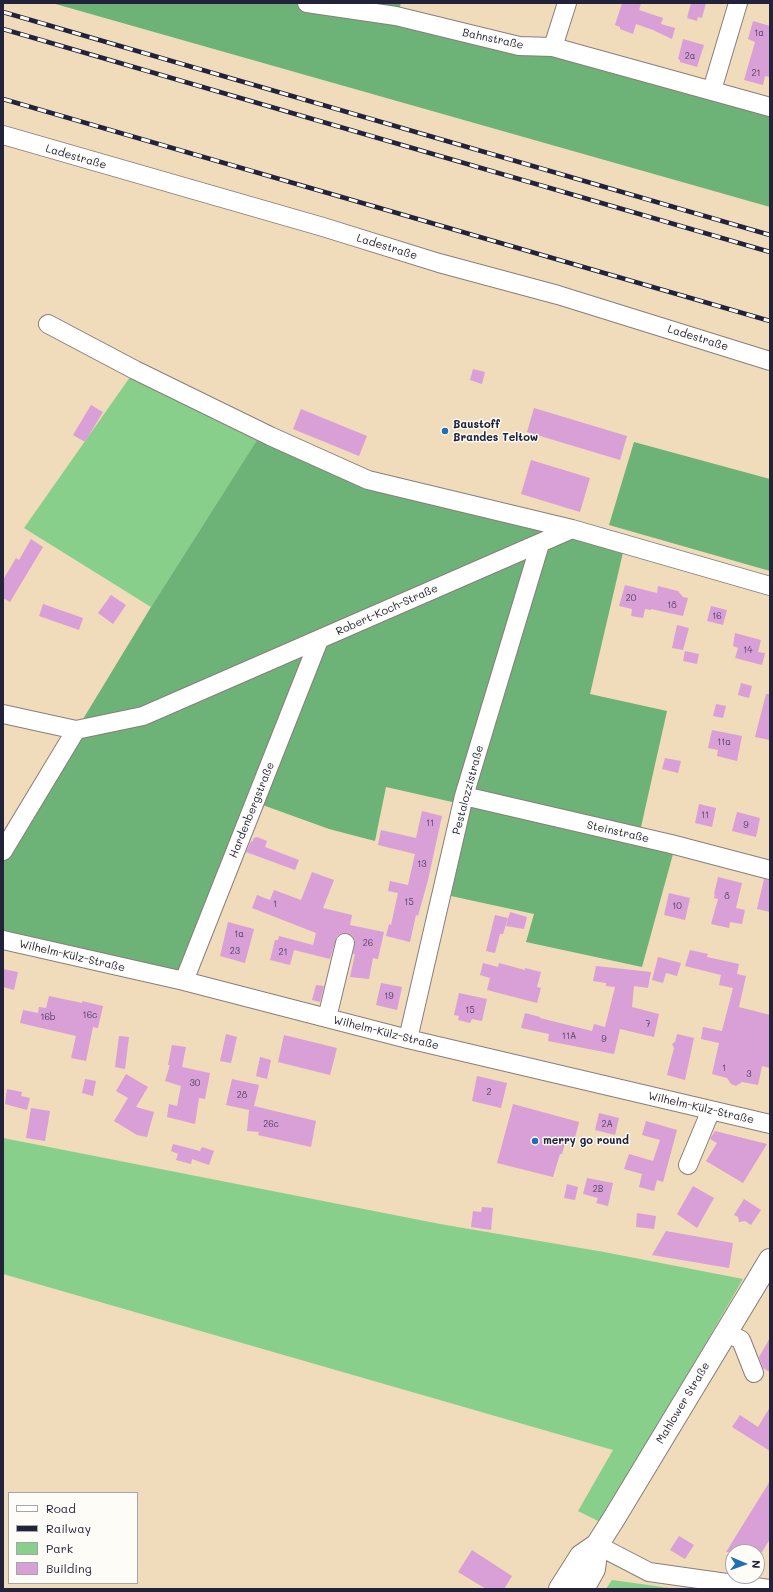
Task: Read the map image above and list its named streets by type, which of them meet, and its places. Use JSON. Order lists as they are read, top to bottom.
{
  "streets": {
    "main road": ["Mahlower Straße"],
    "street": [
      "Bahnstraße",
      "Ladestraße",
      "Robert-Koch-Straße",
      "Pestalozzistraße",
      "Hardenbergstraße",
      "Steinstraße",
      "Wilhelm-Külz-Straße"
    ]
  },
  "crossings": [
    ["Robert-Koch-Straße", "Pestalozzistraße"],
    ["Robert-Koch-Straße", "Hardenbergstraße"],
    ["Pestalozzistraße", "Steinstraße"],
    ["Pestalozzistraße", "Wilhelm-Külz-Straße"],
    ["Hardenbergstraße", "Wilhelm-Külz-Straße"]
  ],
  "places": ["Baustoff Brandes Teltow", "merry go round"],
  "house_numbers": [
    "1a",
    "2a",
    "21",
    "20",
    "18",
    "16",
    "14",
    "11a",
    "11",
    "11",
    "9",
    "13",
    "8",
    "15",
    "1",
    "10",
    "1a",
    "26",
    "23",
    "21",
    "19",
    "15",
    "16c",
    "16b",
    "7",
    "11A",
    "9",
    "1",
    "3",
    "30",
    "2",
    "28",
    "26c",
    "2A",
    "2B"
  ],
  "legend": [
    "Road",
    "Railway",
    "Park",
    "Building"
  ],
  "north": "right"
}
